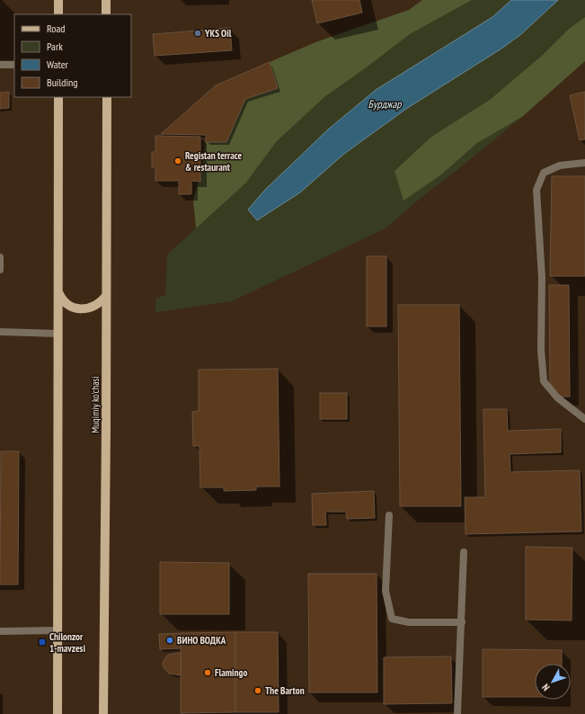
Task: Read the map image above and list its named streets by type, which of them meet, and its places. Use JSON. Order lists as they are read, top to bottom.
{
  "streets": {
    "main road": ["Muqimiy ko'chasi"]
  },
  "water": ["Бурджар"],
  "places": {
    "other": [
      "YKS Oil",
      "Registan terrace & restaurant",
      "ВИНО ВОДКА",
      "Flamingo",
      "The Barton"
    ],
    "transit": ["Chilonzor 1-mavzesi"]
  },
  "legend": [
    "Road",
    "Park",
    "Water",
    "Building"
  ],
  "north": "bottom left"
}
